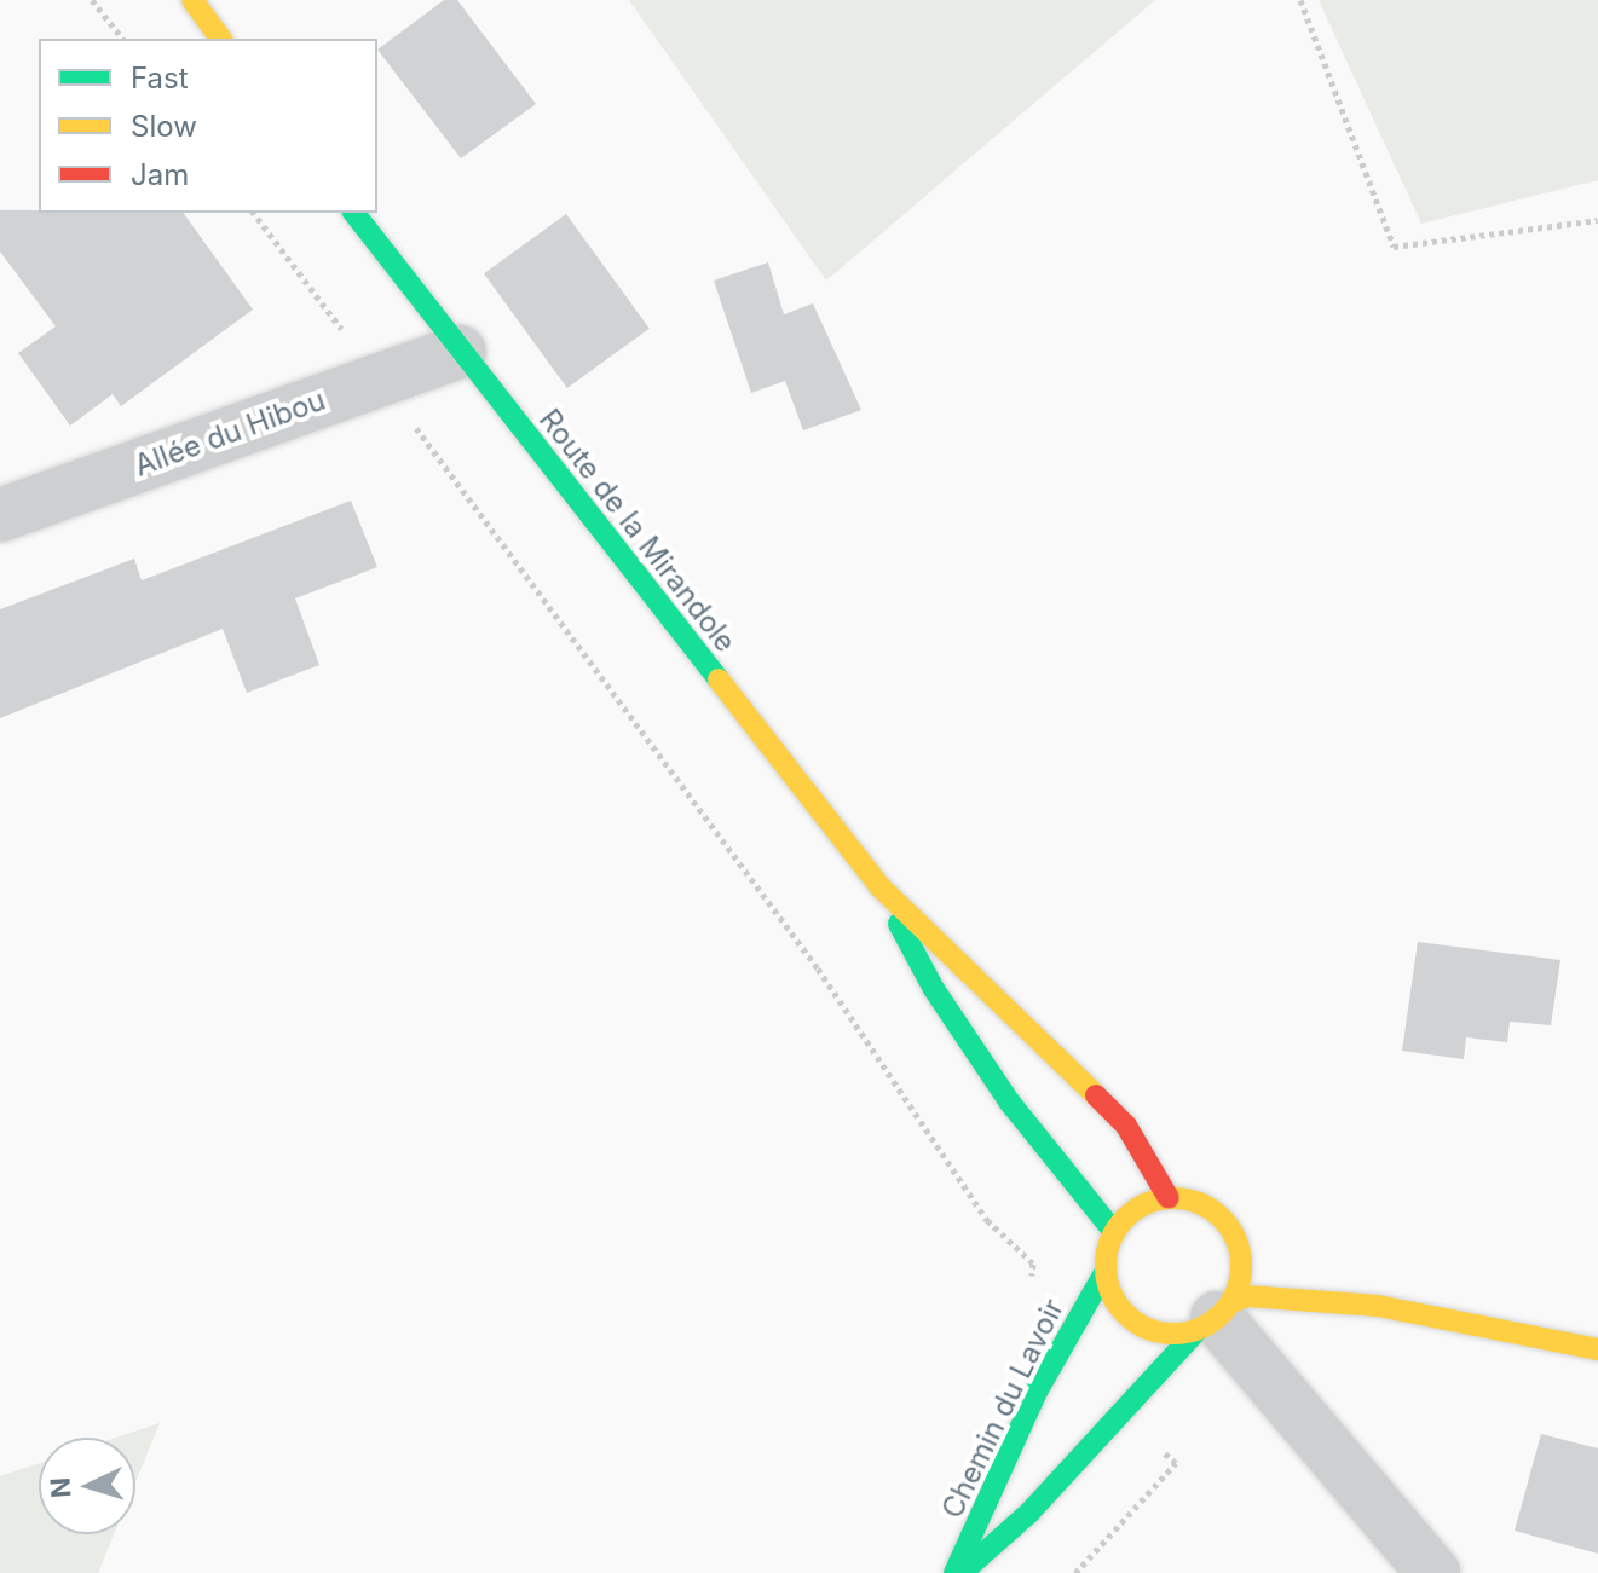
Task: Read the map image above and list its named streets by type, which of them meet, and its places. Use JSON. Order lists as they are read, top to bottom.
{
  "streets": {
    "street": ["Allée du Hibou", "Route de la Mirandole", "Chemin du Lavoir"]
  },
  "crossings": [
    ["Allée du Hibou", "Route de la Mirandole"],
    ["Route de la Mirandole", "Chemin du Lavoir"]
  ],
  "legend": ["Fast", "Slow", "Jam"],
  "north": "left"
}
